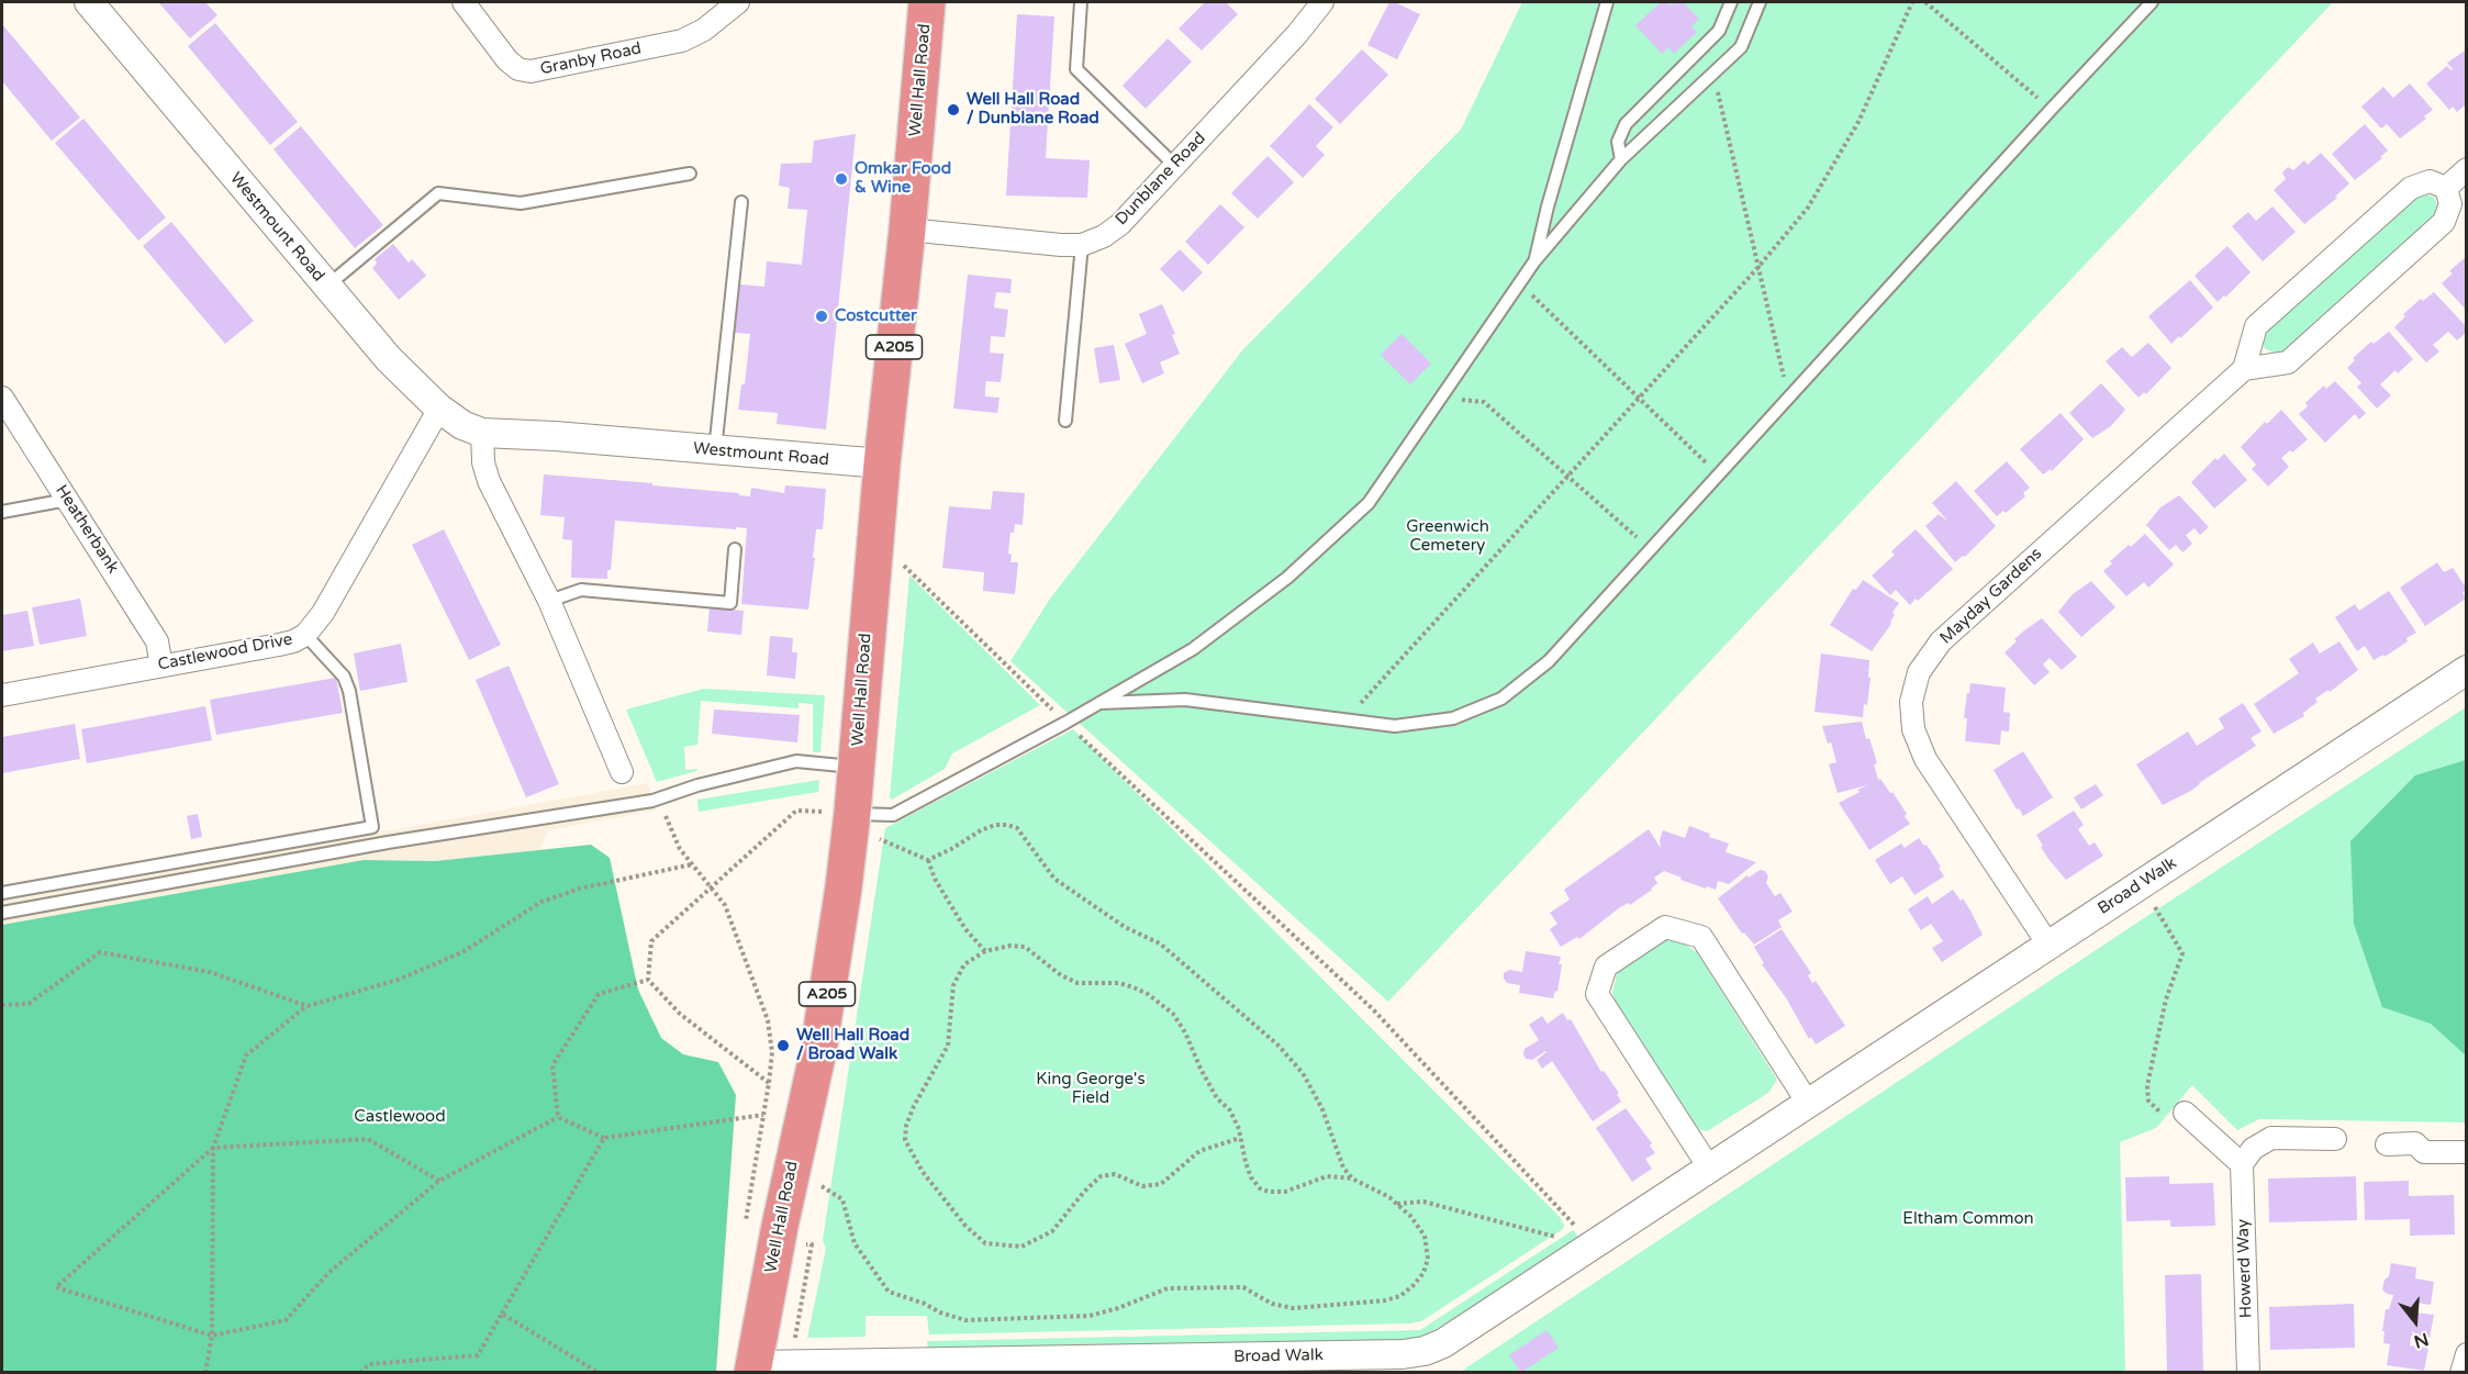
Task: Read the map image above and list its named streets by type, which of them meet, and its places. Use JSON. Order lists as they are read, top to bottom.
{
  "streets": {
    "highway": ["Well Hall Road", "A205"],
    "street": [
      "Granby Road",
      "Dunblane Road",
      "Westmount Road",
      "Heatherbank",
      "Mayday Gardens",
      "Castlewood Drive",
      "Broad Walk",
      "Howerd Way"
    ]
  },
  "crossings": [
    ["Well Hall Road", "Dunblane Road"],
    ["Well Hall Road", "Westmount Road"],
    ["Well Hall Road", "Broad Walk"],
    ["Westmount Road", "Castlewood Drive"],
    ["Heatherbank", "Castlewood Drive"],
    ["Mayday Gardens", "Broad Walk"]
  ],
  "parks": [
    "Greenwich Cemetery",
    "King George's Field",
    "Castlewood",
    "Eltham Common"
  ],
  "places": [
    "Well Hall Road / Dunblane Road",
    "Omkar Food & Wine",
    "Costcutter",
    "Well Hall Road / Broad Walk"
  ],
  "north": "bottom"
}
